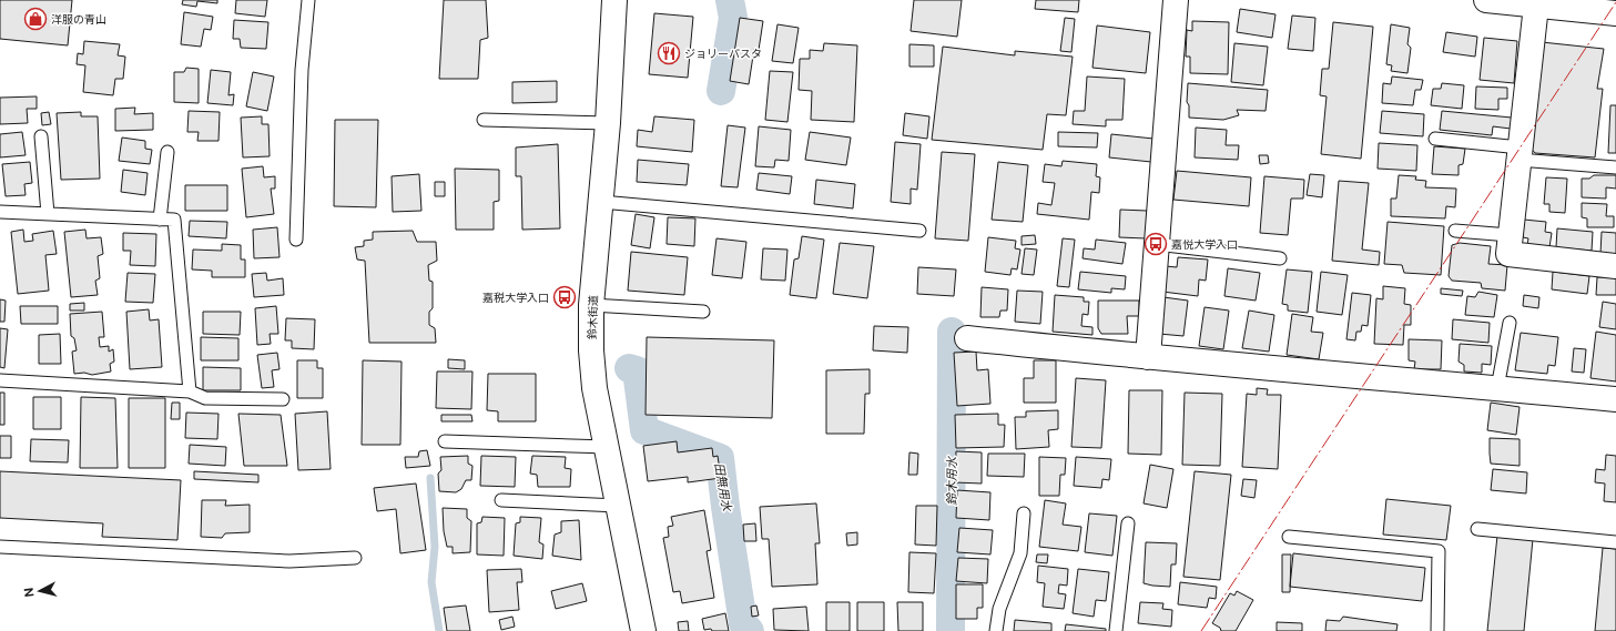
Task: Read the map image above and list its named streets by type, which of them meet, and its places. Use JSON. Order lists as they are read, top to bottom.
{
  "streets": {
    "street": ["鈴木街道"]
  },
  "water": ["鈴木用水", "田無用水"],
  "places": {
    "shop": ["洋服の青山"],
    "restaurant": ["ジョリーパスタ"],
    "bus stop": ["嘉悦大学入口", "嘉税大学入口"]
  },
  "north": "left"
}
